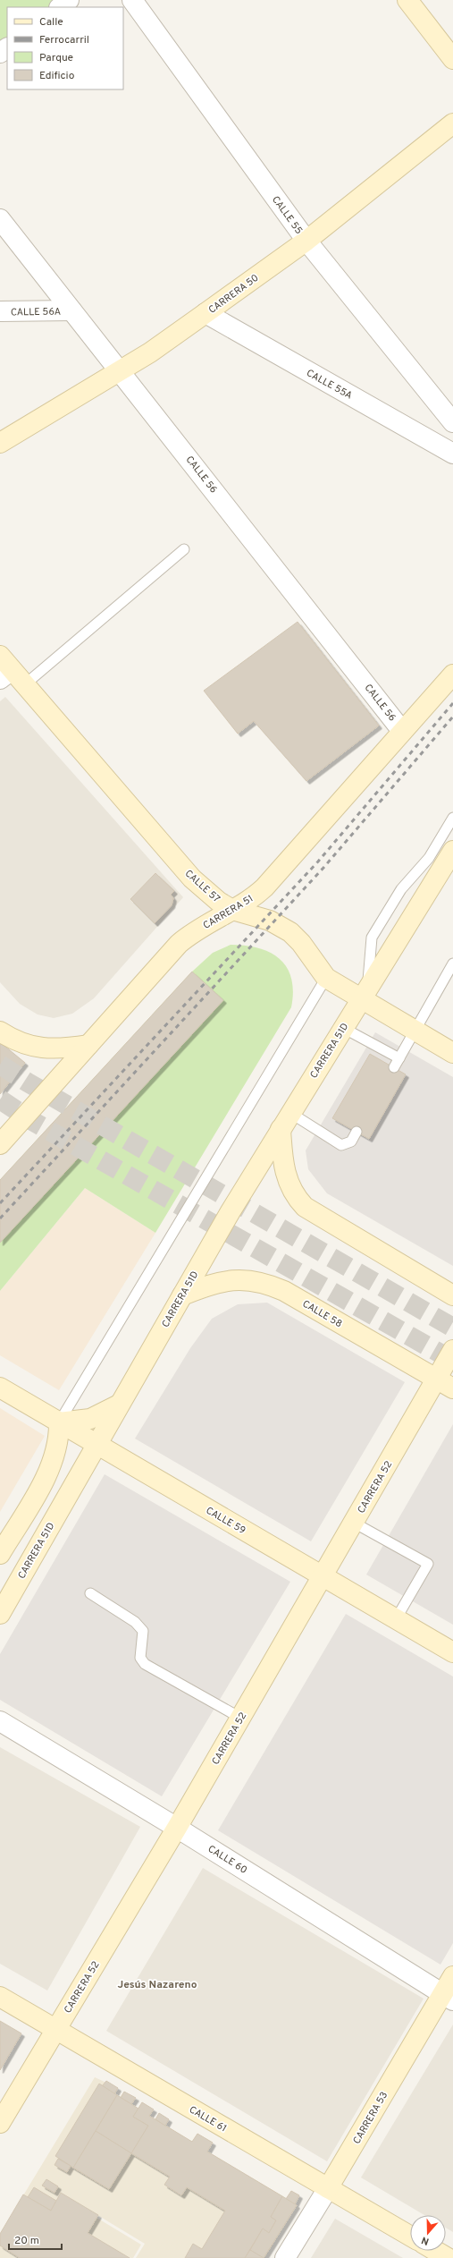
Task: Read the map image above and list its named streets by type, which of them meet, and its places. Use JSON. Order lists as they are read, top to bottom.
{
  "streets": {
    "main road": [
      "CARRERA 50",
      "CALLE 57",
      "CARRERA 51",
      "CARRERA 51D",
      "CALLE 58",
      "CARRERA 52",
      "CALLE 59",
      "CARRERA 53",
      "CALLE 61"
    ],
    "street": [
      "CALLE 55",
      "CALLE 56A",
      "CALLE 55A",
      "CALLE 56",
      "CALLE 60"
    ]
  },
  "crossings": [
    ["CALLE 55", "CARRERA 50"],
    ["CARRERA 50", "CALLE 55A"],
    ["CARRERA 50", "CALLE 56"],
    ["CALLE 56A", "CALLE 56"],
    ["CALLE 56", "CARRERA 51"],
    ["CALLE 57", "CARRERA 51"],
    ["CALLE 57", "CARRERA 51D"],
    ["CARRERA 51D", "CALLE 58"],
    ["CARRERA 51D", "CALLE 59"],
    ["CALLE 58", "CARRERA 52"],
    ["CARRERA 52", "CALLE 59"],
    ["CARRERA 52", "CALLE 60"],
    ["CARRERA 52", "CALLE 61"],
    ["CALLE 60", "CARRERA 53"],
    ["CARRERA 53", "CALLE 61"]
  ],
  "districts": ["Jesús Nazareno"],
  "legend": [
    "Calle",
    "Ferrocarril",
    "Parque",
    "Edificio"
  ],
  "scale_bar": "20 m",
  "north": "bottom"
}
